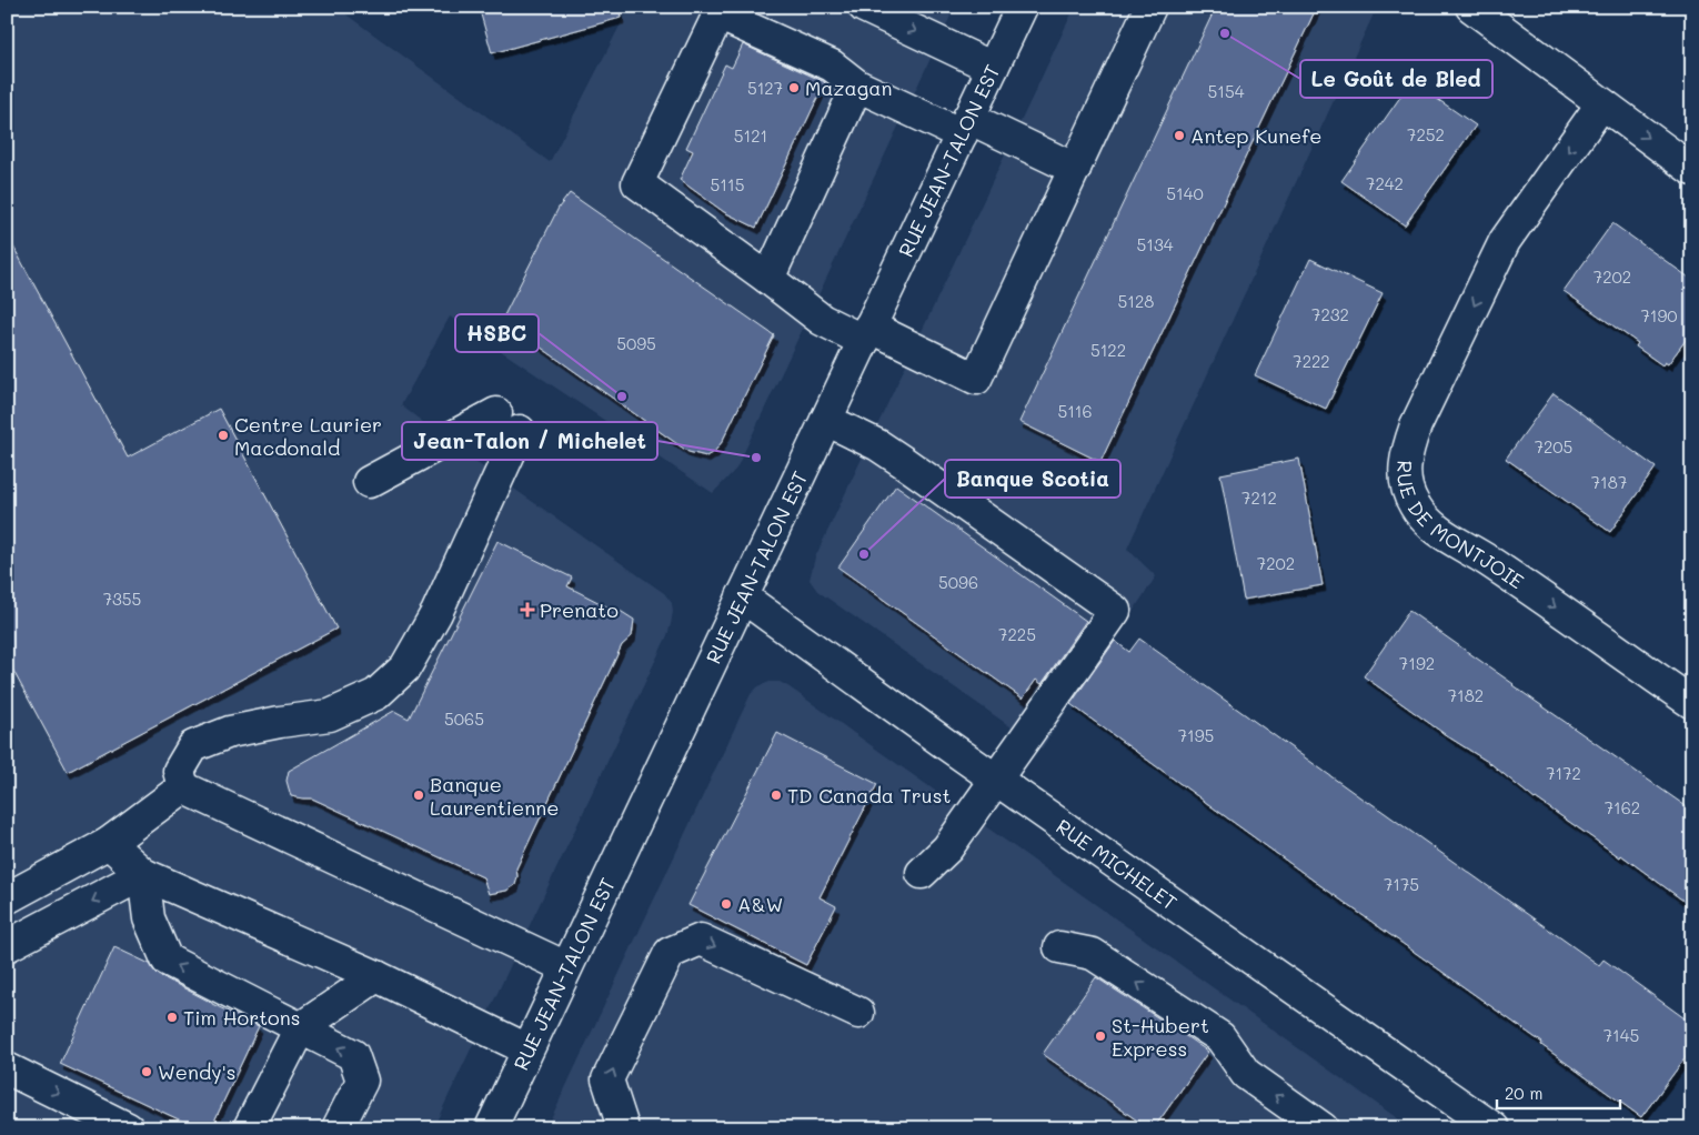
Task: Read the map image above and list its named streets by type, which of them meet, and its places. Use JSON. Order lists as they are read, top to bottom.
{
  "streets": {
    "street": ["RUE JEAN-TALON EST", "RUE DE MONTJOIE", "RUE MICHELET"]
  },
  "crossings": [
    ["RUE JEAN-TALON EST", "RUE MICHELET"]
  ],
  "places": {
    "other": [
      "Le Goût de Bled",
      "Mazagan",
      "Antep Kunefe",
      "HSBC",
      "Centre Laurier Macdonald",
      "Jean-Talon / Michelet",
      "Banque Scotia",
      "Banque Laurentienne",
      "TD Canada Trust",
      "A&W",
      "Tim Hortons",
      "St-Hubert Express",
      "Wendy's"
    ],
    "health": ["Prenato"]
  },
  "house_numbers": [
    "5127",
    "5154",
    "7252",
    "5121",
    "7242",
    "5115",
    "5140",
    "5134",
    "7202",
    "5128",
    "7232",
    "7190",
    "5095",
    "5122",
    "7222",
    "5116",
    "7205",
    "7187",
    "7212",
    "7202",
    "5096",
    "7355",
    "7225",
    "7192",
    "7182",
    "5065",
    "7195",
    "7172",
    "7162",
    "7175",
    "7145"
  ],
  "scale_bar": "20 m"
}
